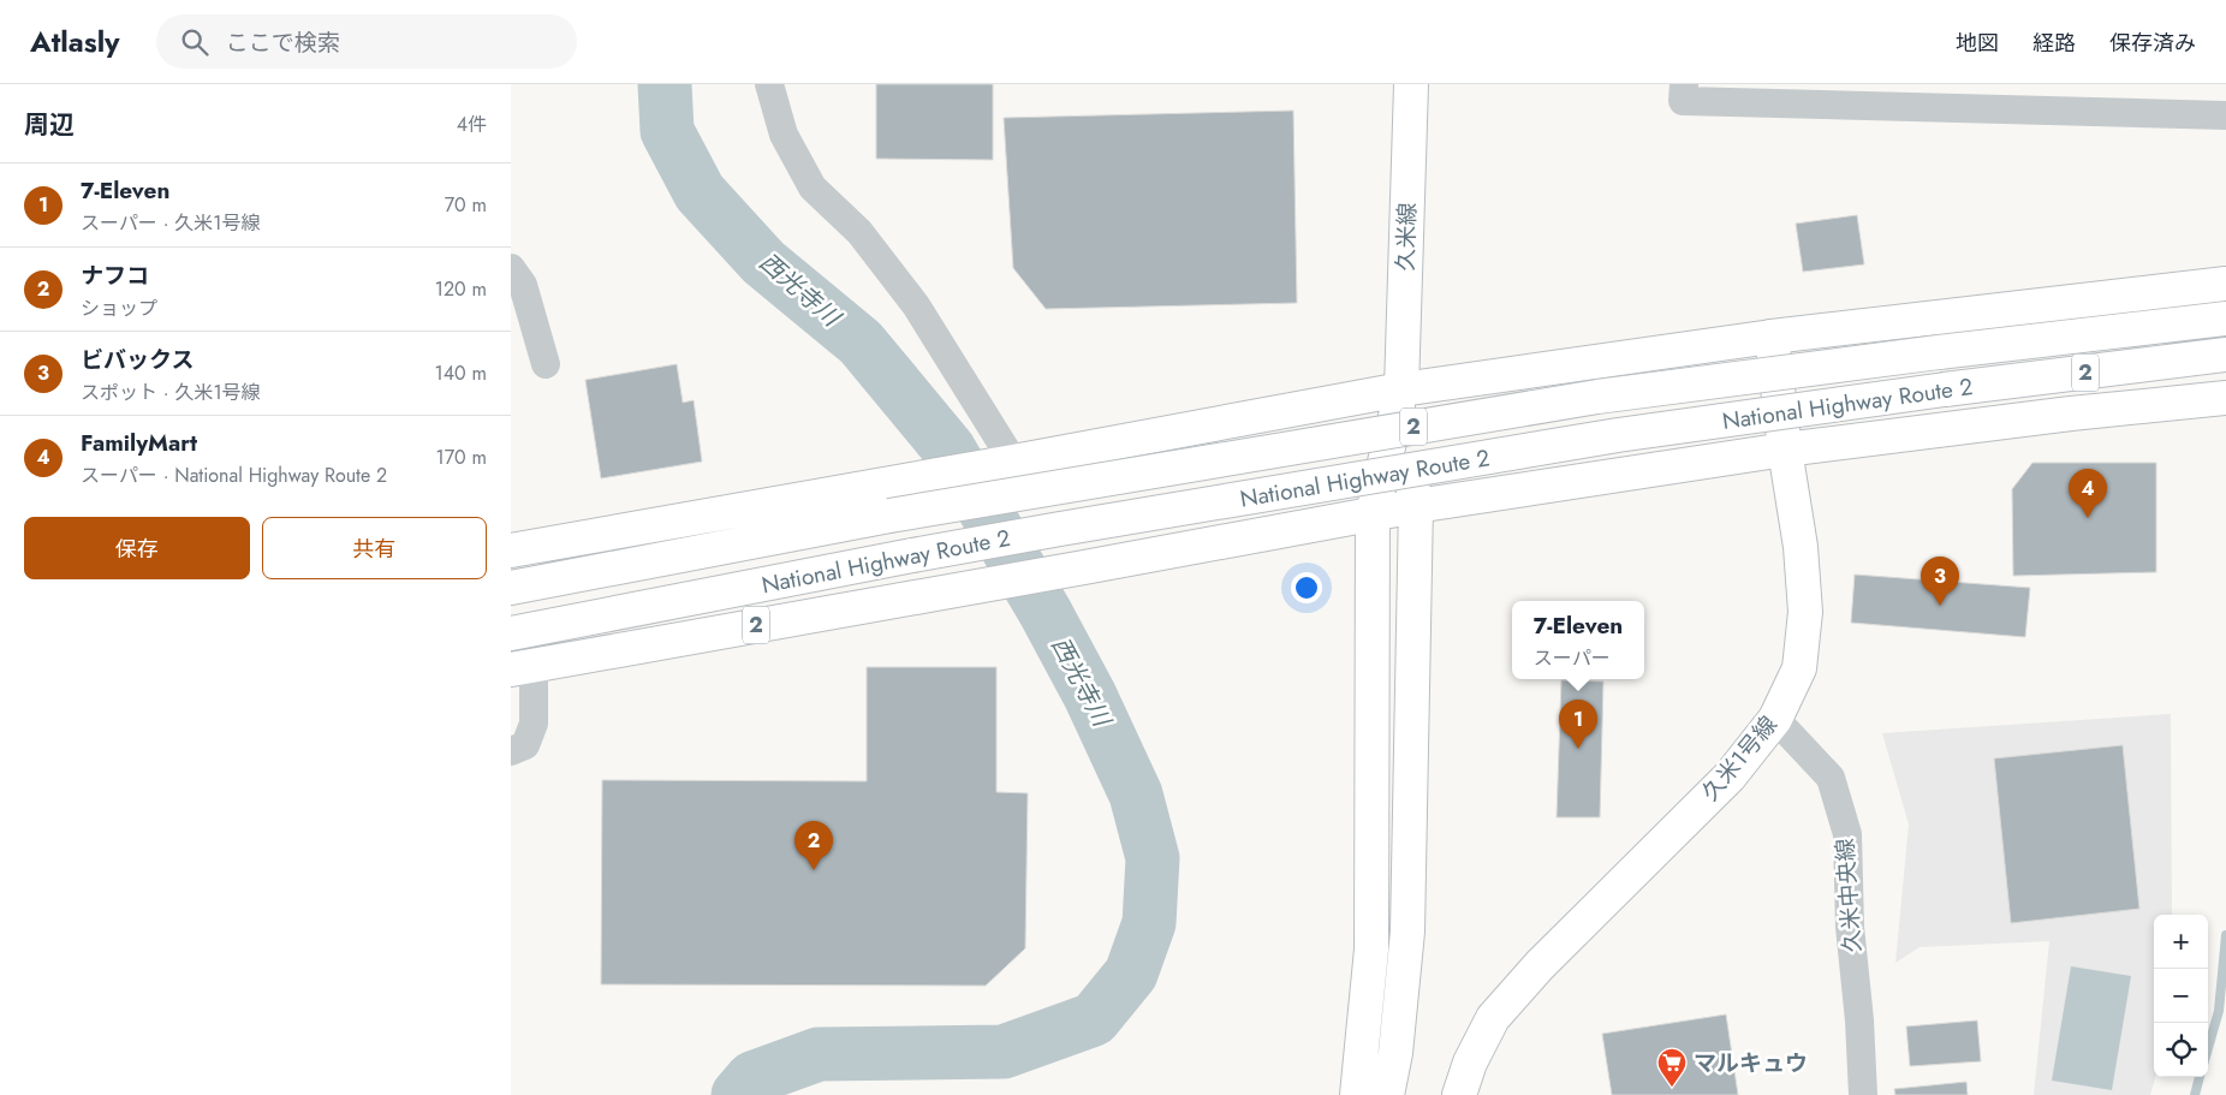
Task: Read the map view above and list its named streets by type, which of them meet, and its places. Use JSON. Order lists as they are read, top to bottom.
{
  "streets": {
    "main road": [
      "久米線",
      "2",
      "National Highway Route 2",
      "久米1号線"
    ],
    "street": ["久米中央線"]
  },
  "crossings": [
    ["久米線", "2"],
    ["2", "久米1号線"],
    ["久米1号線", "久米中央線"]
  ],
  "water": ["西光寺川"],
  "places": {
    "supermarket": ["マルキュウ"]
  },
  "page": {
    "header": "Atlasly",
    "search": "ここで検索",
    "nav": ["地図", "経路", "保存済み"],
    "heading": ["周辺", "4件"],
    "list": [
      {
        "mark": "1",
        "name": "7-Eleven",
        "note": "スーパー · 久米1号線",
        "value": "70 m"
      },
      {
        "mark": "2",
        "name": "ナフコ",
        "note": "ショップ",
        "value": "120 m"
      },
      {
        "mark": "3",
        "name": "ビバックス",
        "note": "スポット · 久米1号線",
        "value": "140 m"
      },
      {
        "mark": "4",
        "name": "FamilyMart",
        "note": "スーパー · National Highway Route 2",
        "value": "170 m"
      }
    ],
    "pins": [
      "4",
      "3",
      "1",
      "2"
    ],
    "buttons": ["保存", "共有"],
    "popup": ["7-Eleven", "スーパー"],
    "map_buttons": ["+", "−"]
  }
}
